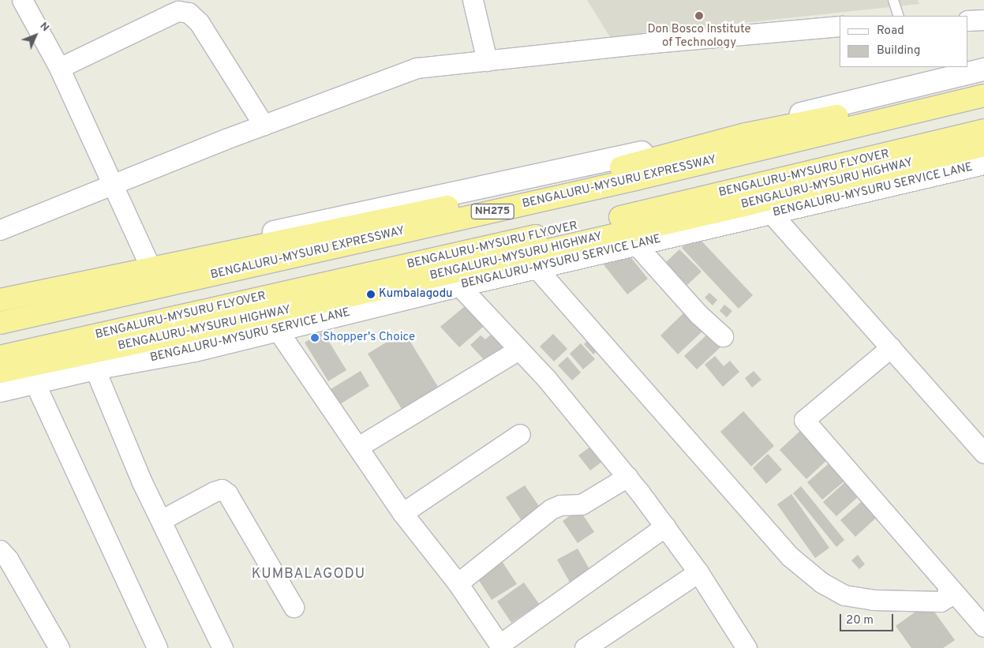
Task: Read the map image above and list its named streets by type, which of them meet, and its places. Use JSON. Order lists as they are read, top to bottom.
{
  "streets": {
    "highway": [
      "BENGALURU-MYSURU FLYOVER",
      "BENGALURU-MYSURU EXPRESSWAY",
      "BENGALURU-MYSURU HIGHWAY",
      "NH275"
    ],
    "street": ["BENGALURU-MYSURU SERVICE LANE"]
  },
  "districts": ["KUMBALAGODU"],
  "places": ["Don Bosco Institute of Technology", "Kumbalagodu", "Shopper's Choice"],
  "legend": ["Road", "Building"],
  "scale_bar": "20 m",
  "north": "top right"
}
